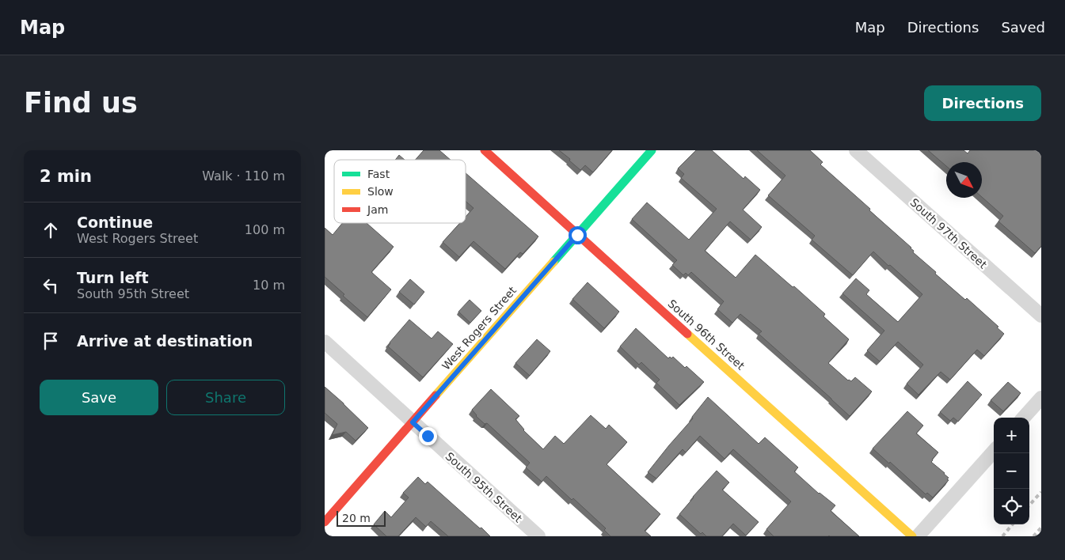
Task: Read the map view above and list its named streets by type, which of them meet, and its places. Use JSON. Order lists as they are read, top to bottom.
{
  "streets": {
    "street": [
      "South 97th Street",
      "West Rogers Street",
      "South 96th Street",
      "South 95th Street"
    ]
  },
  "crossings": [
    ["West Rogers Street", "South 96th Street"],
    ["West Rogers Street", "South 95th Street"]
  ],
  "legend": ["Fast", "Slow", "Jam"],
  "scale_bar": "20 m",
  "north": "bottom right",
  "page": {
    "header": "Map",
    "nav": ["Map", "Directions", "Saved"],
    "buttons": [
      "Directions",
      ["Save", "Share"]
    ],
    "title": "Find us",
    "heading": ["2 min", "Walk · 110 m"],
    "list": [
      ["Continue", "West Rogers Street", "100 m"],
      ["Turn left", "South 95th Street", "10 m"],
      "Arrive at destination"
    ],
    "map_buttons": ["+", "−"],
    "scale": "20 m"
  }
}
